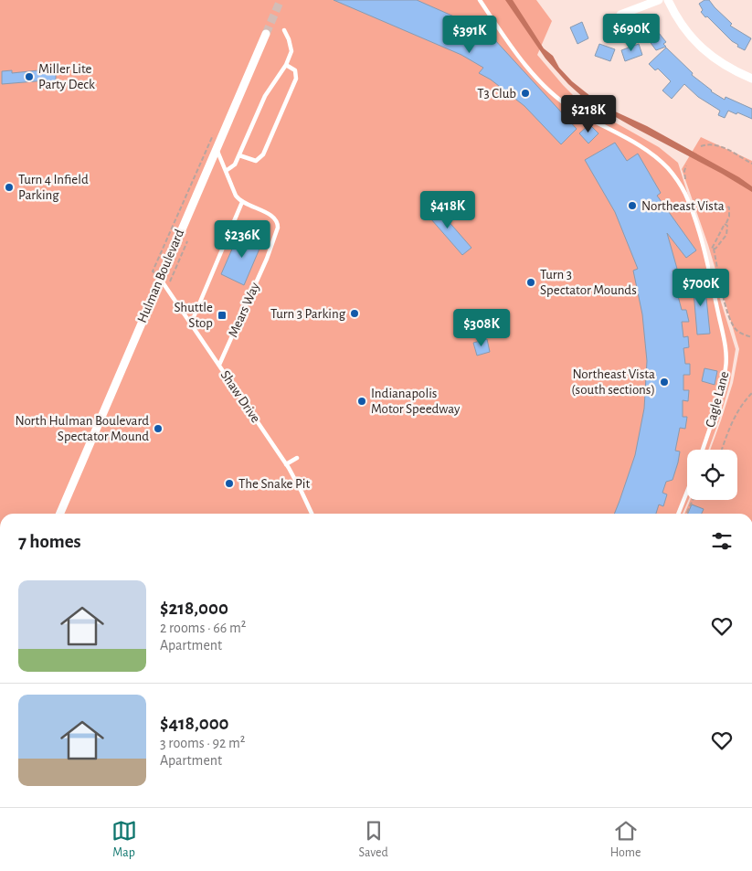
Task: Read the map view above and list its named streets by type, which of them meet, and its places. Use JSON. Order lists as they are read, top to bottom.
{
  "streets": {
    "street": ["Hulman Boulevard"],
    "lane": ["Mears Way", "Shaw Drive", "Cagle Lane"]
  },
  "crossings": [
    ["Hulman Boulevard", "Shaw Drive"],
    ["Mears Way", "Shaw Drive"]
  ],
  "places": {
    "other": [
      "Miller Lite Party Deck",
      "T3 Club",
      "Turn 4 Infield Parking",
      "Northeast Vista",
      "Turn 3 Spectator Mounds",
      "Turn 3 Parking",
      "Northeast Vista (south sections)",
      "Indianapolis Motor Speedway",
      "North Hulman Boulevard Spectator Mound",
      "The Snake Pit"
    ],
    "transit": ["Shuttle Stop"]
  },
  "page": {
    "price": [
      "$690K",
      "$391K",
      "$218K",
      "$418K",
      "$236K",
      "$700K",
      "$308K"
    ],
    "heading": "7 homes",
    "list": [
      {
        "name": "$218,000",
        "note": "2 rooms · 66 m² · Apartment"
      },
      {
        "name": "$418,000",
        "note": "3 rooms · 92 m² · Apartment"
      }
    ],
    "tabs": ["Map", "Saved", "Home"]
  }
}
